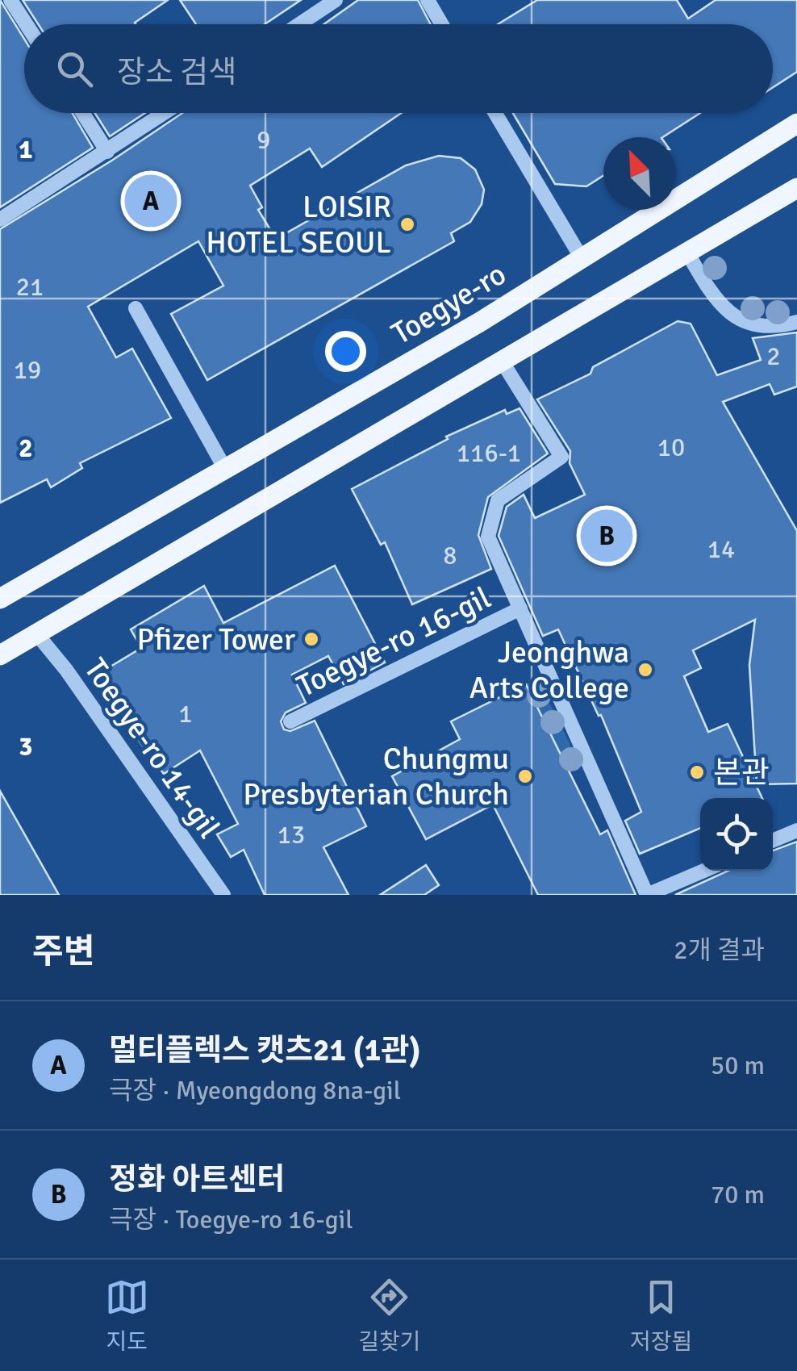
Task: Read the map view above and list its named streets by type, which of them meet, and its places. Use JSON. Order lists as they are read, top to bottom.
{
  "streets": {
    "main road": ["Toegye-ro"],
    "street": ["Toegye-ro 16-gil", "Toegye-ro 14-gil"]
  },
  "places": [
    "LOISIR HOTEL SEOUL",
    "Pfizer Tower",
    "Jeonghwa Arts College",
    "본관",
    "Chungmu Presbyterian Church"
  ],
  "house_numbers": [
    "9",
    "21",
    "2",
    "19",
    "10",
    "116-1",
    "14",
    "8",
    "1",
    "13"
  ],
  "north": "top left",
  "page": {
    "search": "장소 검색",
    "pins": ["A", "B"],
    "heading": ["주변", "2개 결과"],
    "list": [
      {
        "mark": "A",
        "name": "멀티플렉스 캣츠21 (1관)",
        "note": "극장 · Myeongdong 8na-gil",
        "value": "50 m"
      },
      {
        "mark": "B",
        "name": "정화 아트센터",
        "note": "극장 · Toegye-ro 16-gil",
        "value": "70 m"
      }
    ],
    "nav": ["지도", "길찾기", "저장됨"]
  },
  "grid": {
    "rows": ["1", "2", "3"]
  }
}
